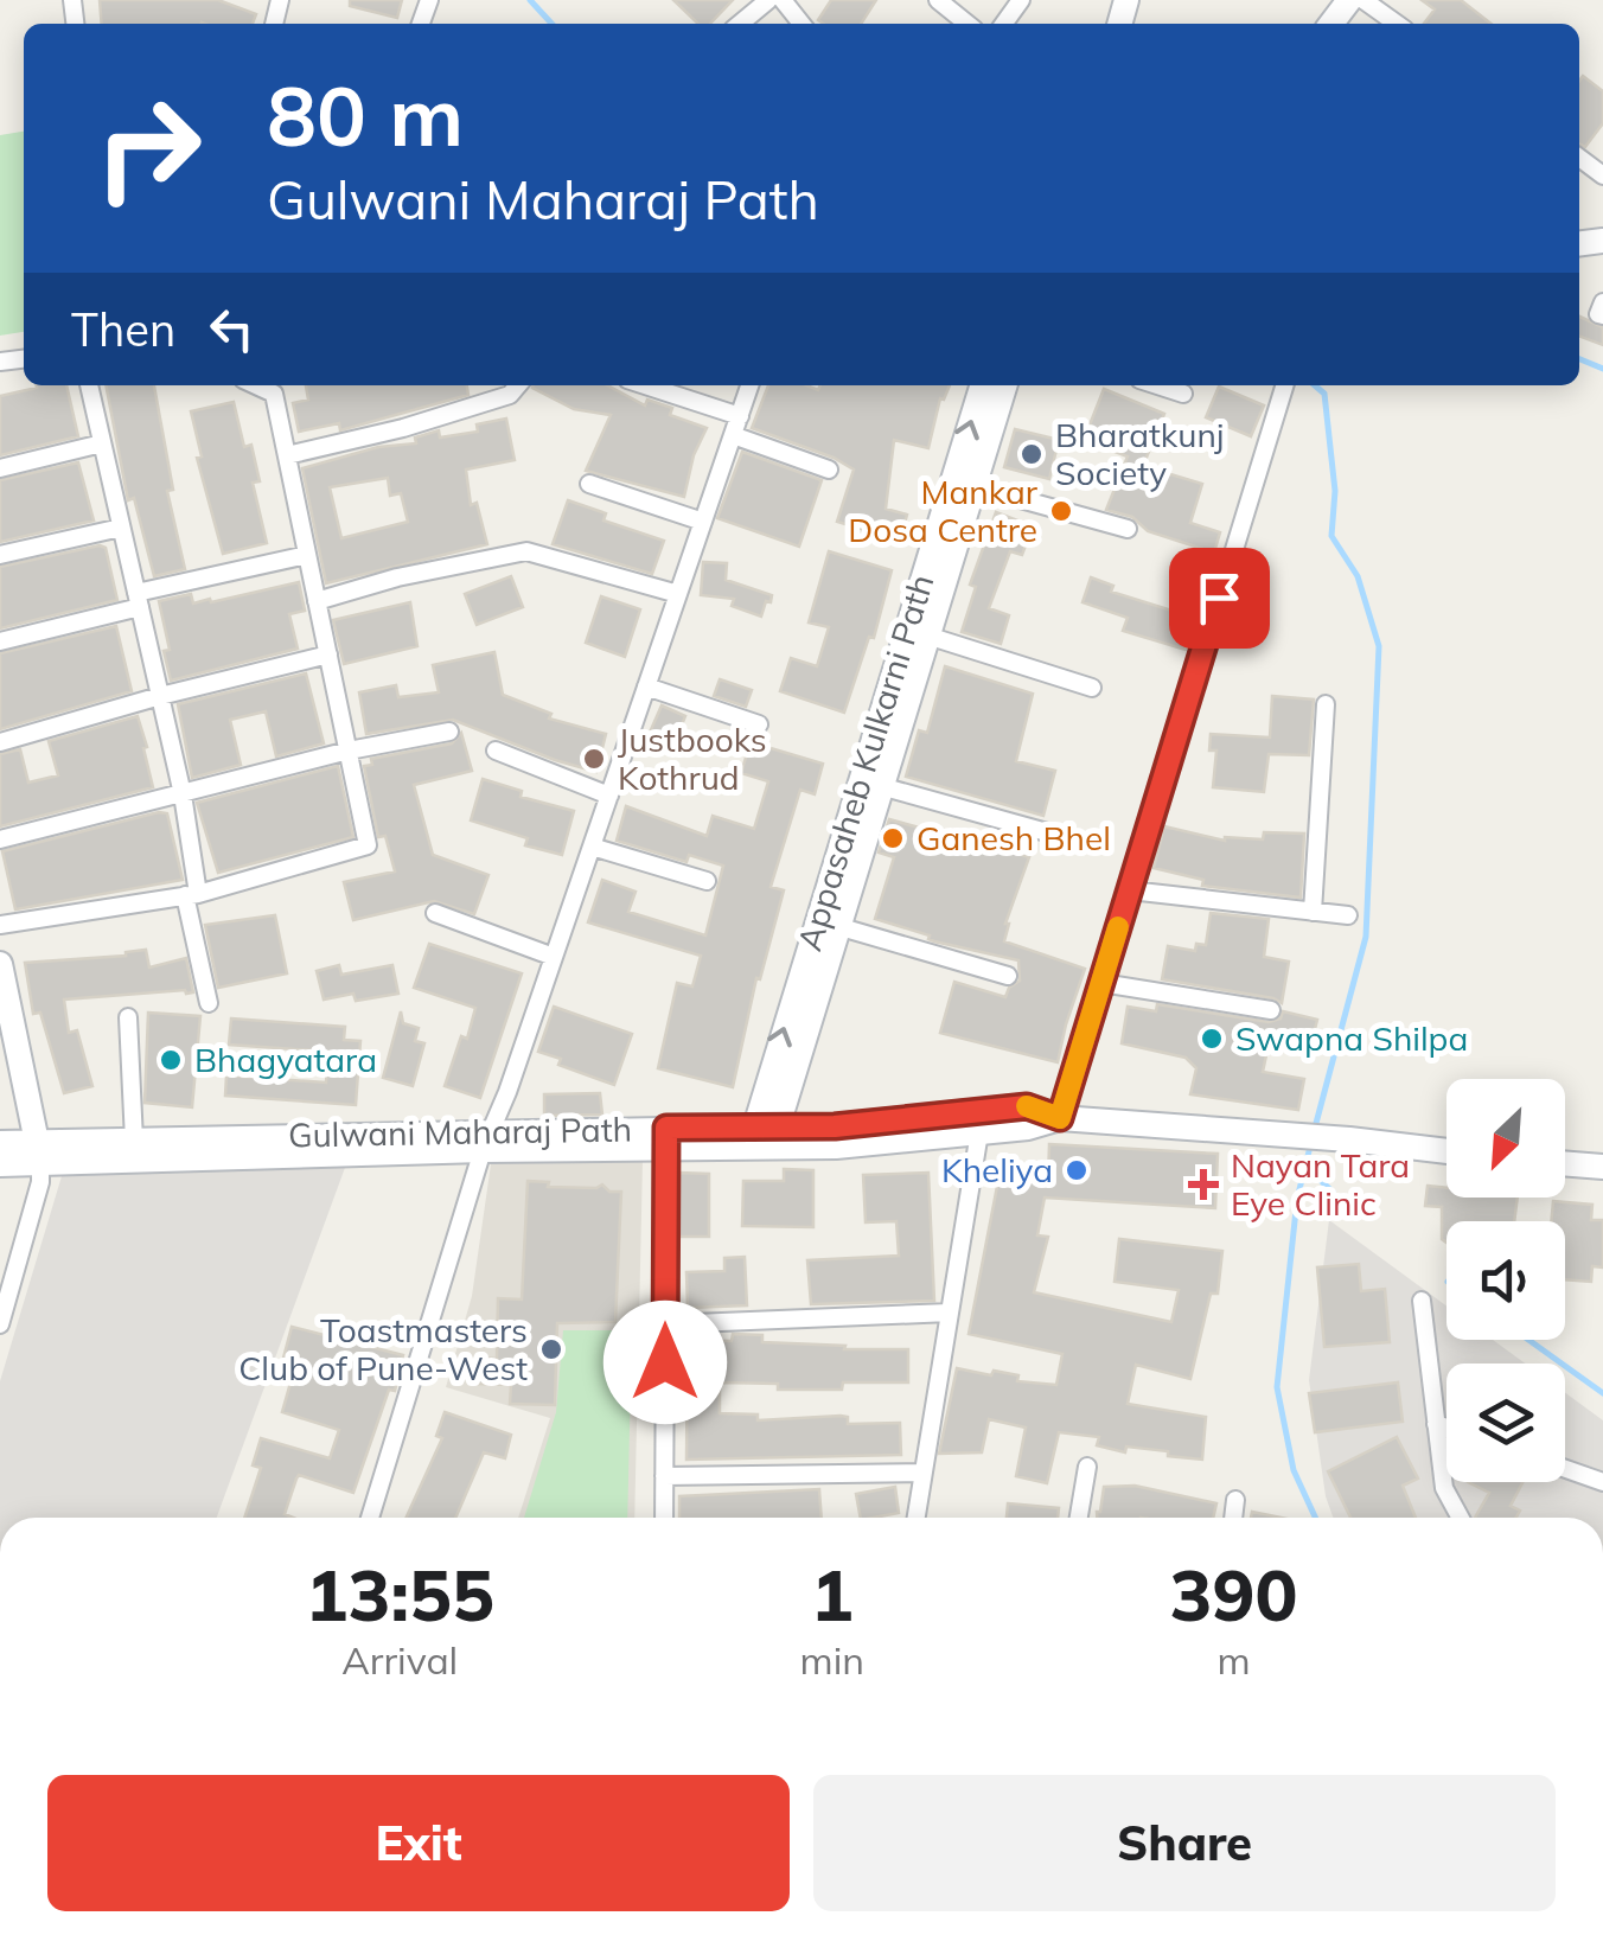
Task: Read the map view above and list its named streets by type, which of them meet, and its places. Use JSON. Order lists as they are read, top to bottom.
{
  "streets": {
    "street": ["Appasaheb Kulkarni Path", "Gulwani Maharaj Path"]
  },
  "crossings": [
    ["Appasaheb Kulkarni Path", "Gulwani Maharaj Path"]
  ],
  "places": {
    "other": [
      "Bharatkunj Society",
      "Mankar Dosa Centre",
      "Justbooks Kothrud",
      "Ganesh Bhel",
      "Swapna Shilpa",
      "Bhagyatara",
      "Kheliya",
      "Toastmasters Club of Pune-West"
    ],
    "health": ["Nayan Tara Eye Clinic"]
  },
  "north": "bottom left",
  "page": {
    "turn": ["80 m", "Gulwani Maharaj Path"],
    "then": "Then",
    "eta": [
      "13:55",
      "Arrival",
      "1",
      "min",
      "390",
      "m"
    ],
    "buttons": ["Exit", "Share"]
  }
}
